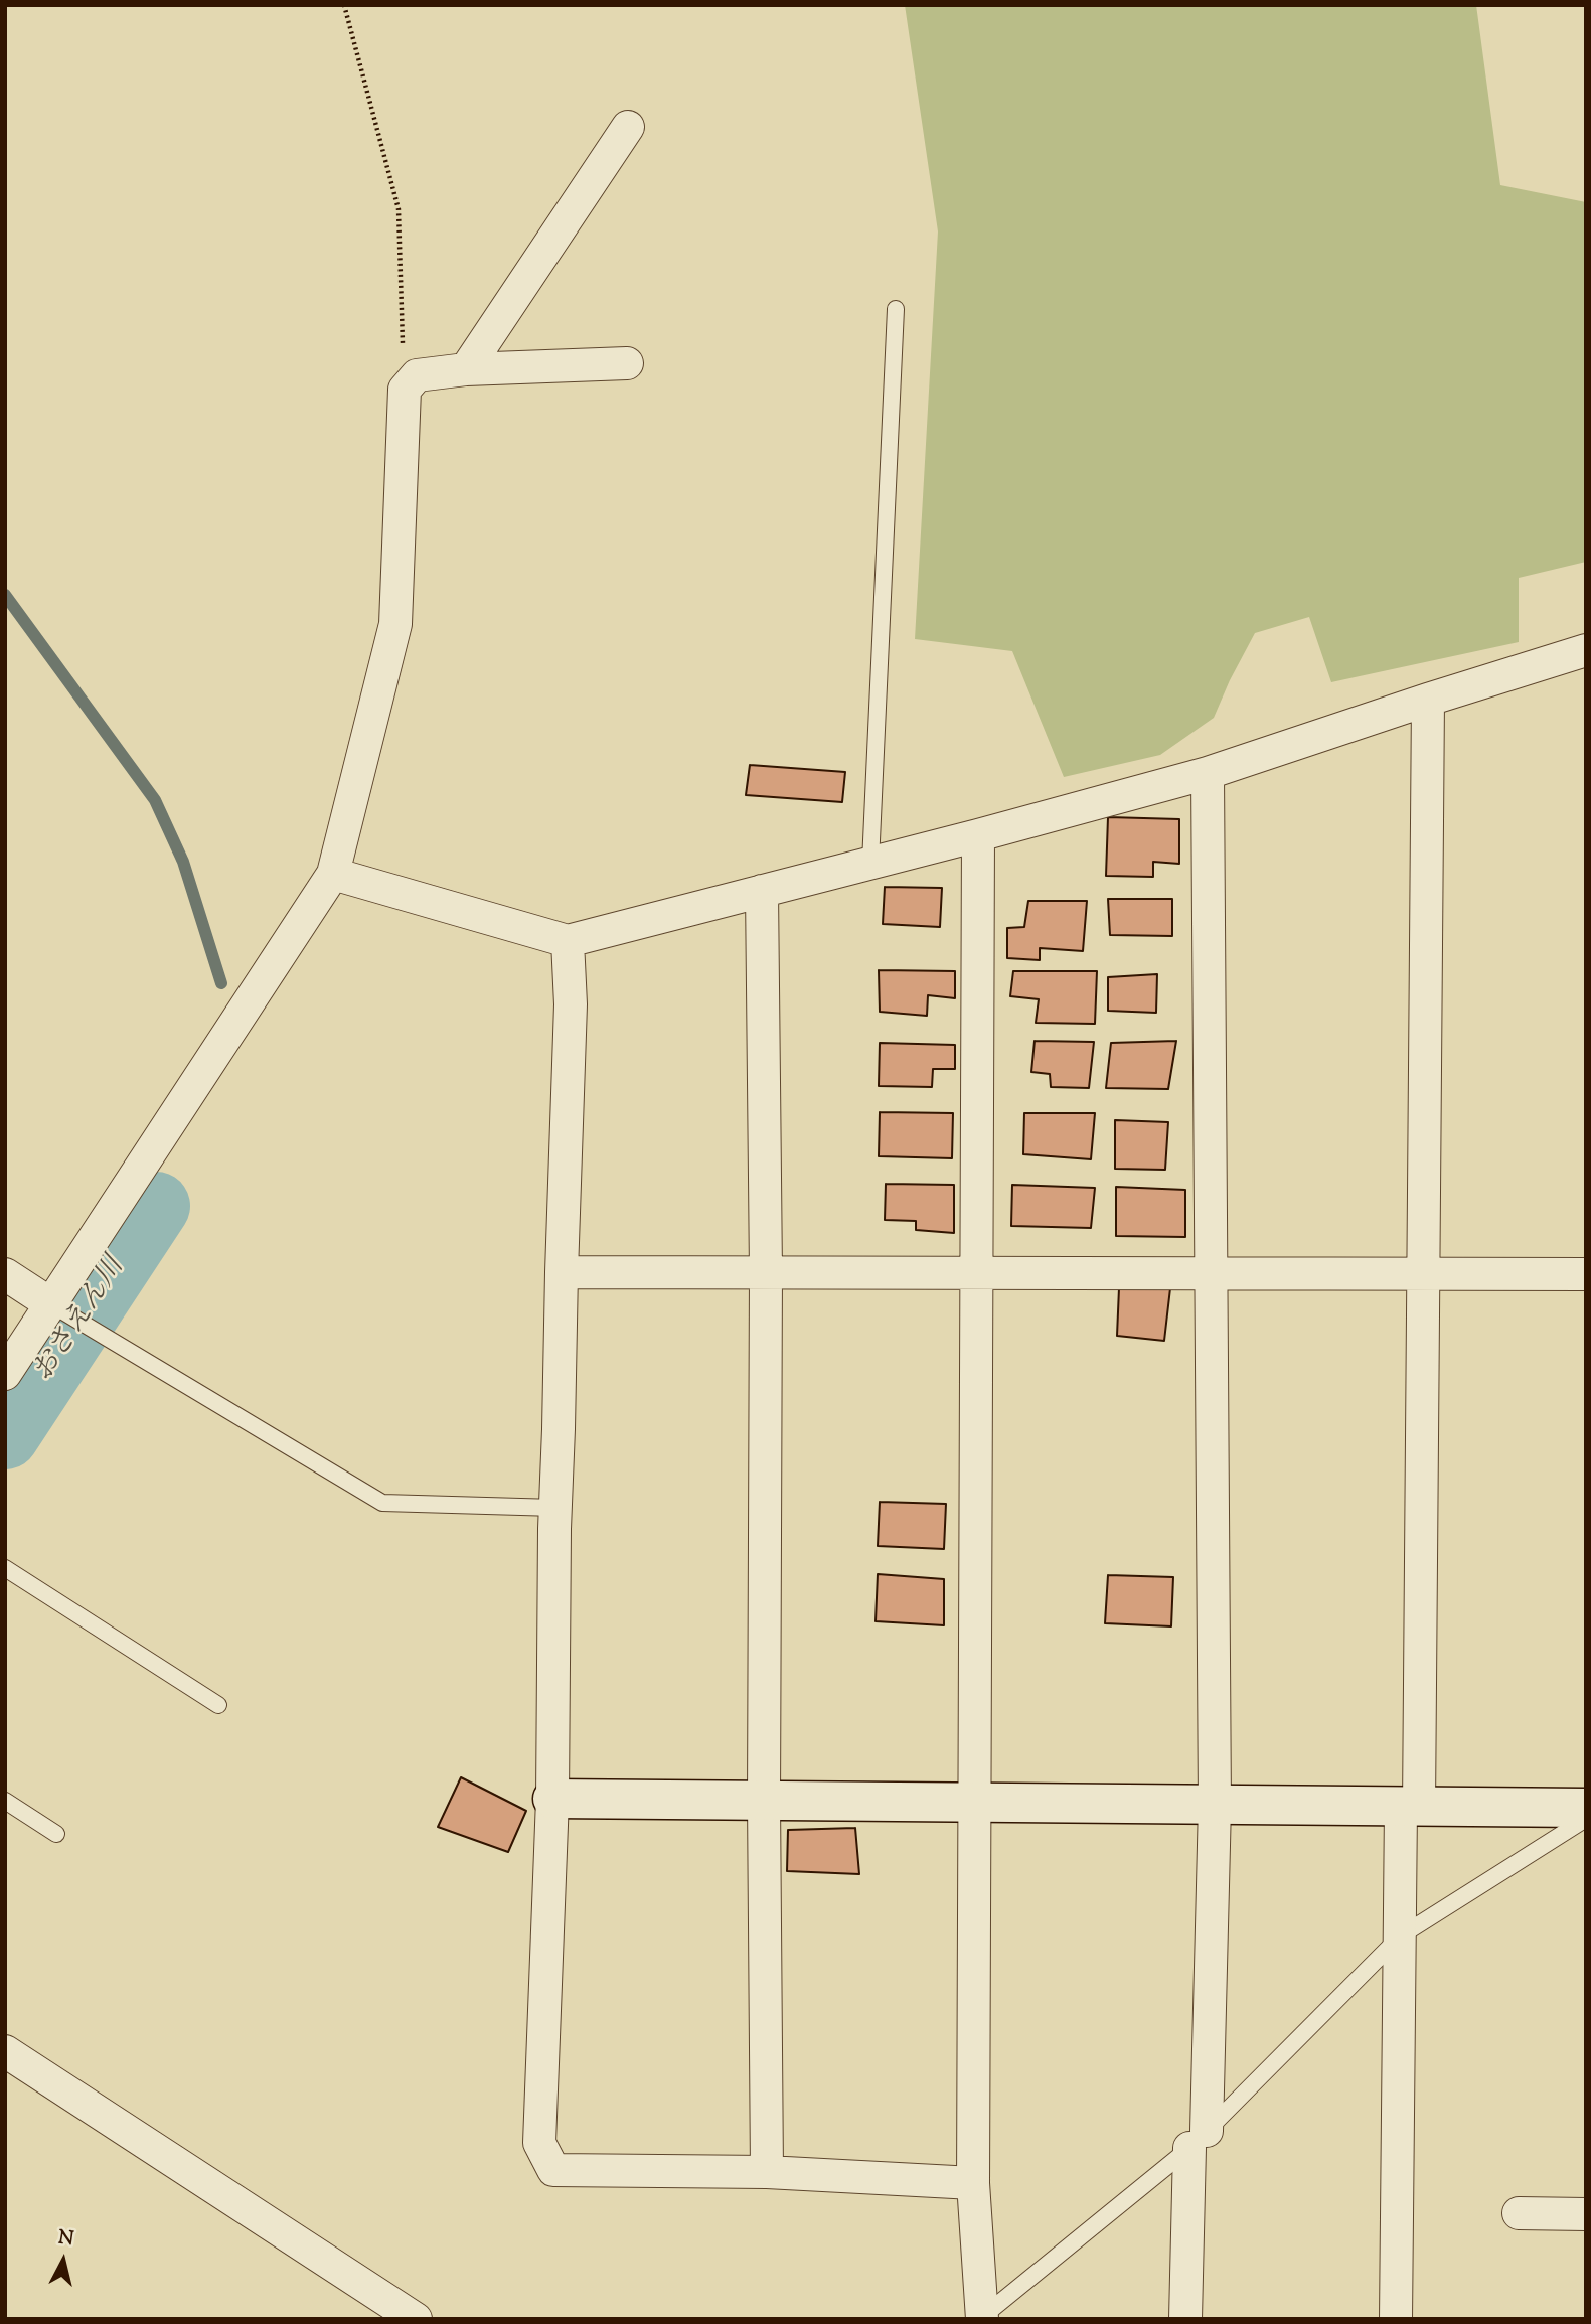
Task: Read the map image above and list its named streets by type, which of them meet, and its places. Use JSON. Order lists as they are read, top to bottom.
{
  "water": ["おさえん川"],
  "north": "top"
}
